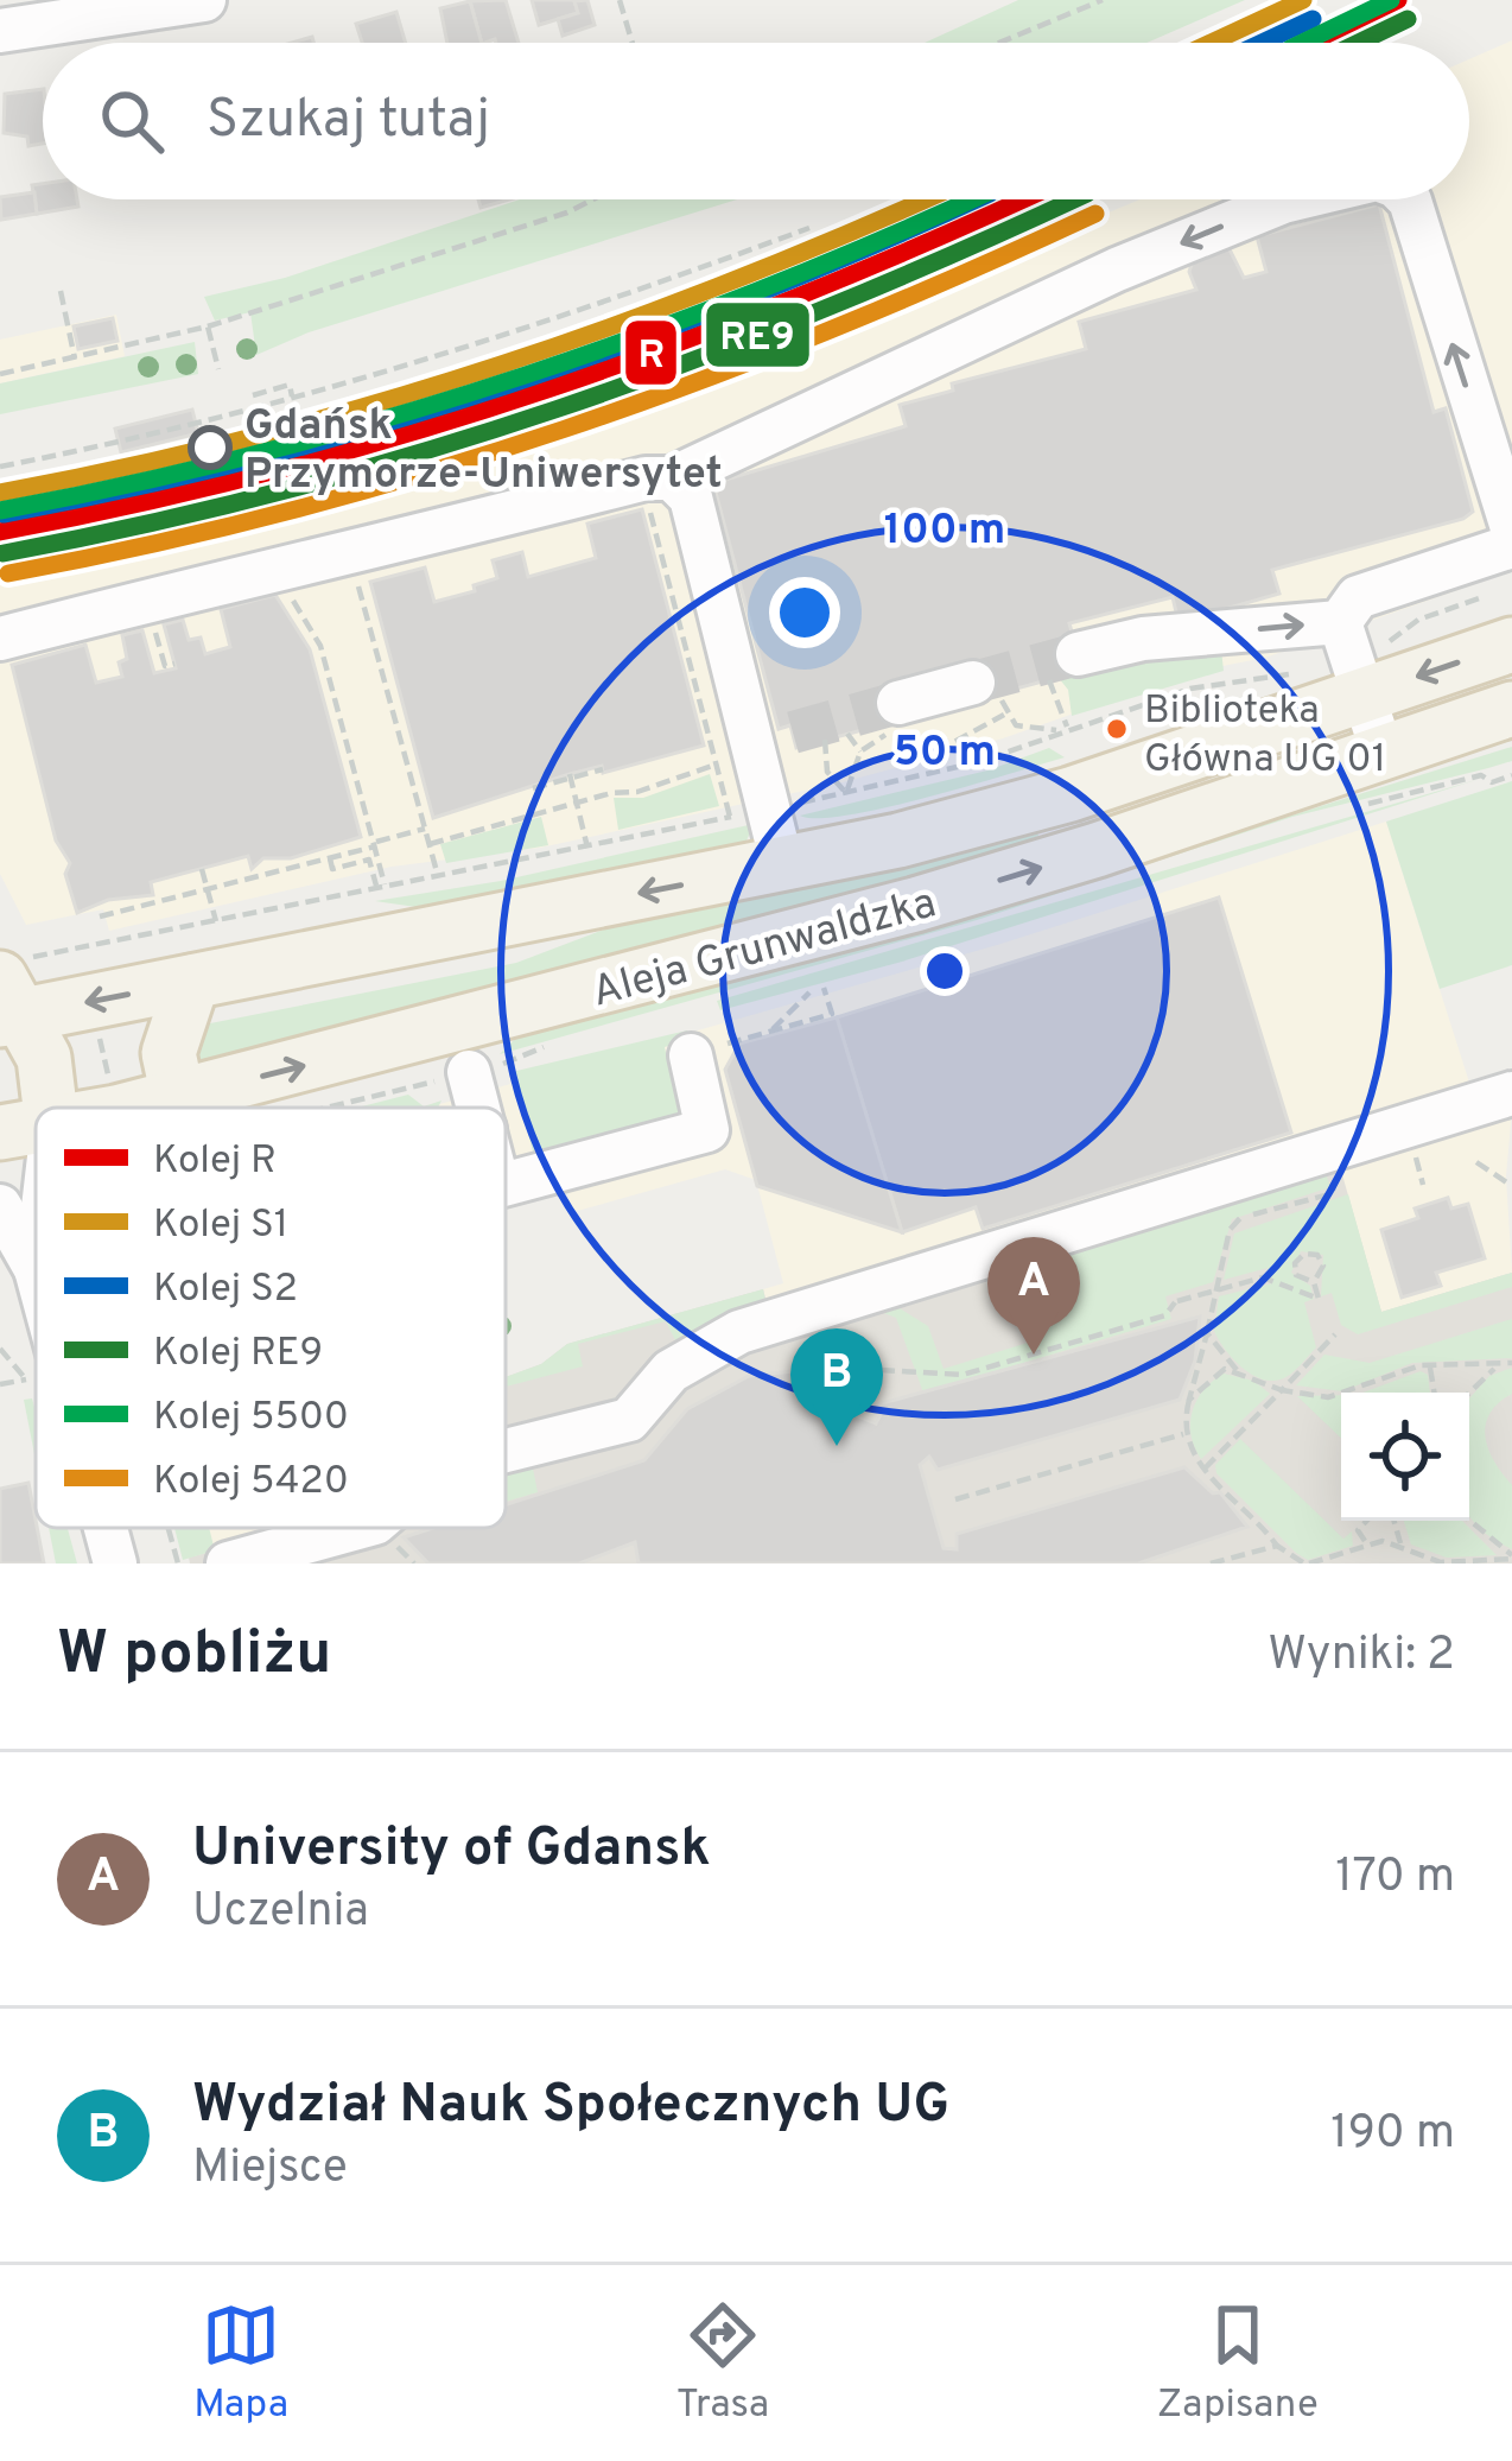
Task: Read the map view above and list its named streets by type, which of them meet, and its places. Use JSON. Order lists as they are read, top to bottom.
{
  "streets": {
    "main road": ["Aleja Grunwaldzka"]
  },
  "places": ["Gdańsk Przymorze-Uniwersytet", "Biblioteka Główna UG 01"],
  "lines": [
    "rail line R",
    "rail line S1",
    "rail line 5500",
    "rail line S2",
    "rail line RE9",
    "rail line 5420"
  ],
  "legend": [
    "Kolej R",
    "Kolej S1",
    "Kolej S2",
    "Kolej RE9",
    "Kolej 5500",
    "Kolej 5420"
  ],
  "page": {
    "search": "Szukaj tutaj",
    "pins": ["A", "B"],
    "heading": ["W pobliżu", "Wyniki: 2"],
    "list": [
      {
        "mark": "A",
        "name": "University of Gdansk",
        "note": "Uczelnia",
        "value": "170 m"
      },
      {
        "mark": "B",
        "name": "Wydział Nauk Społecznych UG",
        "note": "Miejsce",
        "value": "190 m"
      }
    ],
    "nav": ["Mapa", "Trasa", "Zapisane"]
  },
  "rings": ["100 m", "50 m"]
}
